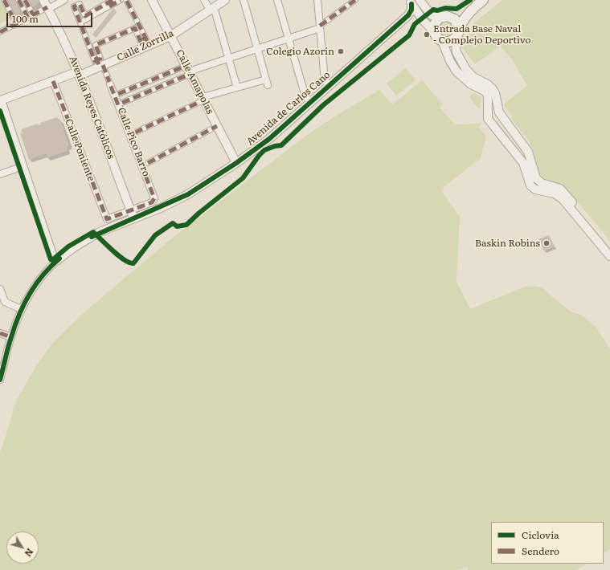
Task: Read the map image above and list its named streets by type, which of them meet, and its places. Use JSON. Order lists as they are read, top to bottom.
{
  "streets": {
    "street": [
      "Calle Zorrilla",
      "Calle Amapolas",
      "Avenida Reyes Católicos",
      "Avenida de Carlos Cano",
      "Calle Pico Barro",
      "Calle Poniente"
    ]
  },
  "crossings": [
    ["Calle Zorrilla", "Calle Amapolas"],
    ["Calle Zorrilla", "Avenida Reyes Católicos"],
    ["Calle Zorrilla", "Calle Pico Barro"],
    ["Calle Zorrilla", "Calle Poniente"],
    ["Calle Amapolas", "Avenida de Carlos Cano"],
    ["Avenida Reyes Católicos", "Avenida de Carlos Cano"],
    ["Avenida de Carlos Cano", "Calle Pico Barro"],
    ["Avenida de Carlos Cano", "Calle Poniente"]
  ],
  "places": ["Entrada Base Naval - Complejo Deportivo", "Colegio Azorín", "Baskin Robins"],
  "legend": ["Ciclovía", "Sendero"],
  "scale_bar": "100 m",
  "north": "bottom right"
}
